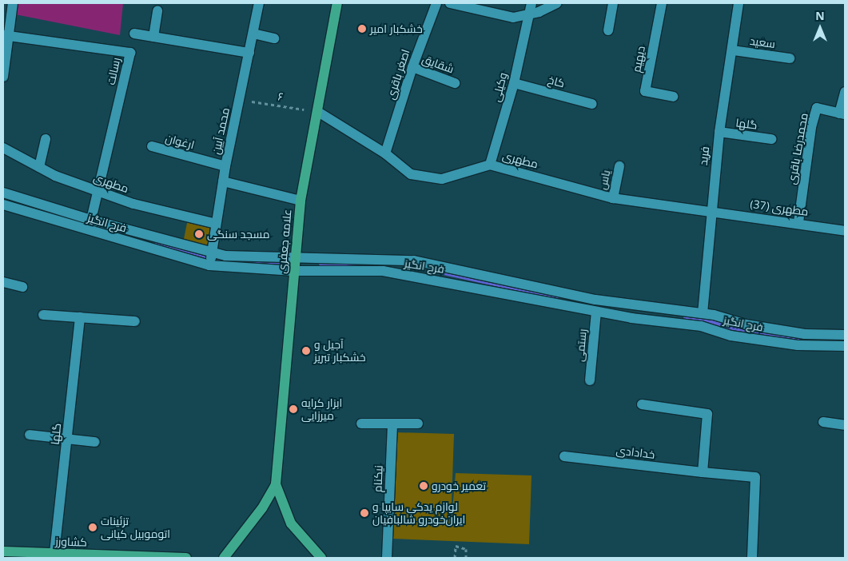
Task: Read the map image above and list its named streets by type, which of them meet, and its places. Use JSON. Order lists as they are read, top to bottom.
{
  "streets": {
    "main road": ["علامه جعفری", "کشاورز"],
    "street": [
      "سعید",
      "دیهیم",
      "شقایق",
      "رسالت",
      "اصغر باقری",
      "کاخ",
      "وکیلی",
      "گلها",
      "محمد آیین",
      "ارغوان",
      "محمدرضا باقری",
      "فرید",
      "مطهری",
      "یاس",
      "مطهری (37)",
      "فرح انگیز",
      "رستمی",
      "خدادادی",
      "نیکنام"
    ],
    "path": ["۶"]
  },
  "crossings": [
    ["سعید", "فرید"],
    ["شقایق", "اصغر باقری"],
    ["رسالت", "مطهری"],
    ["اصغر باقری", "مطهری"],
    ["کاخ", "وکیلی"],
    ["وکیلی", "مطهری"],
    ["۶", "محمد آیین"],
    ["۶", "مطهری"],
    ["۶", "علامه جعفری"],
    ["گلها", "فرید"],
    ["گلها", "کشاورز"],
    ["محمد آیین", "ارغوان"],
    ["محمد آیین", "مطهری"],
    ["محمد آیین", "فرح انگیز"],
    ["محمدرضا باقری", "مطهری (37)"],
    ["فرید", "مطهری"],
    ["فرید", "مطهری (37)"],
    ["مطهری", "یاس"],
    ["مطهری", "مطهری (37)"],
    ["مطهری", "علامه جعفری"],
    ["فرح انگیز", "علامه جعفری"],
    ["فرح انگیز", "رستمی"]
  ],
  "places": [
    "خشکبار امیر",
    "مسجد سنگی",
    "آجیل و خشکبار تبریز",
    "ابزار کرایه میرزایی",
    "تعمیر خودرو",
    "لوازم یدکی سایپا و ایران‌خودرو شالبافیان",
    "تزئینات اتوموبیل کیانی"
  ],
  "north": "top"
}
